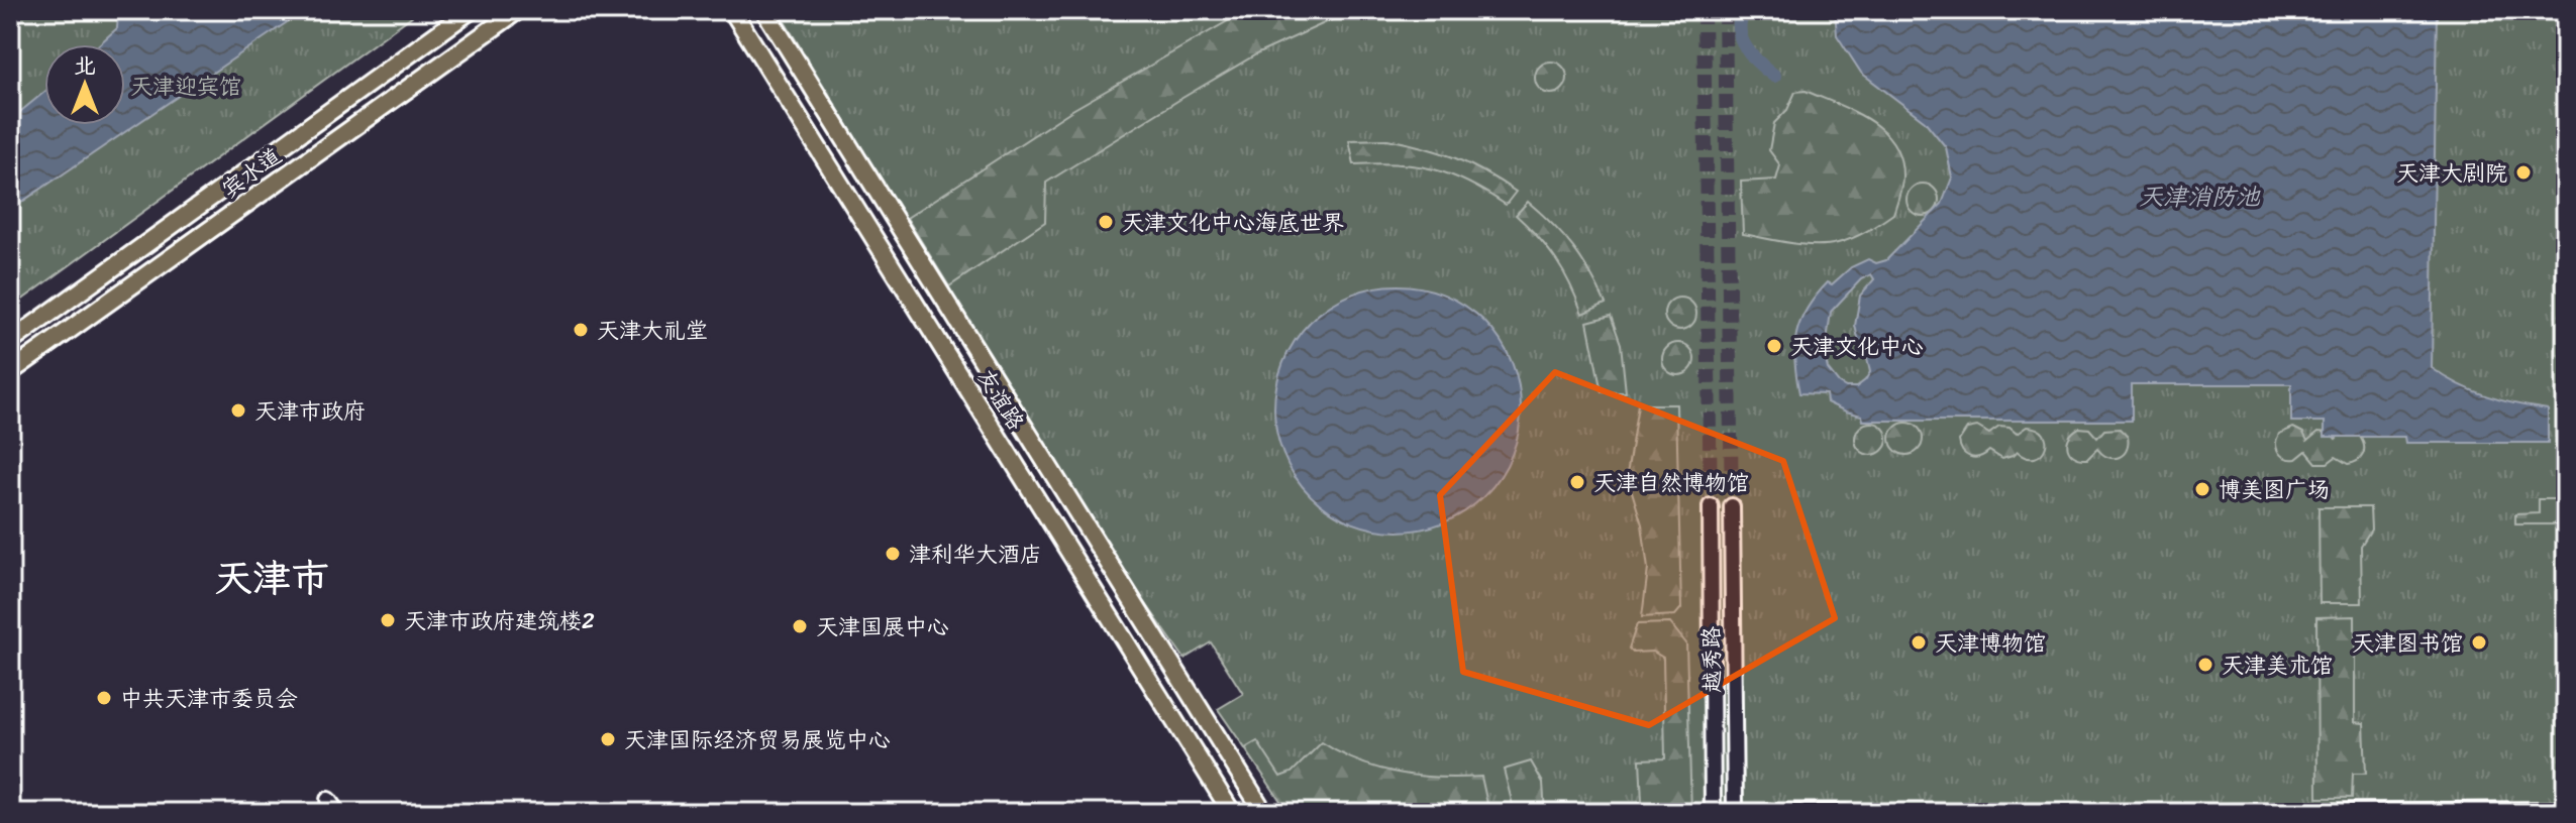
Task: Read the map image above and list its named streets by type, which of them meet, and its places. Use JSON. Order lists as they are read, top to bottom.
{
  "streets": {
    "main road": ["宾水道", "友谊路"],
    "street": ["越秀路"]
  },
  "districts": ["天津市"],
  "water": ["天津消防池"],
  "parks": ["天津迎宾馆"],
  "places": [
    "天津大剧院",
    "天津文化中心海底世界",
    "天津大礼堂",
    "天津文化中心",
    "天津市政府",
    "天津自然博物馆",
    "博美图广场",
    "津利华大酒店",
    "天津市政府建筑楼2",
    "天津国展中心",
    "天津博物馆",
    "天津图书馆",
    "天津美术馆",
    "中共天津市委员会",
    "天津国际经济贸易展览中心"
  ],
  "north": "top"
}
